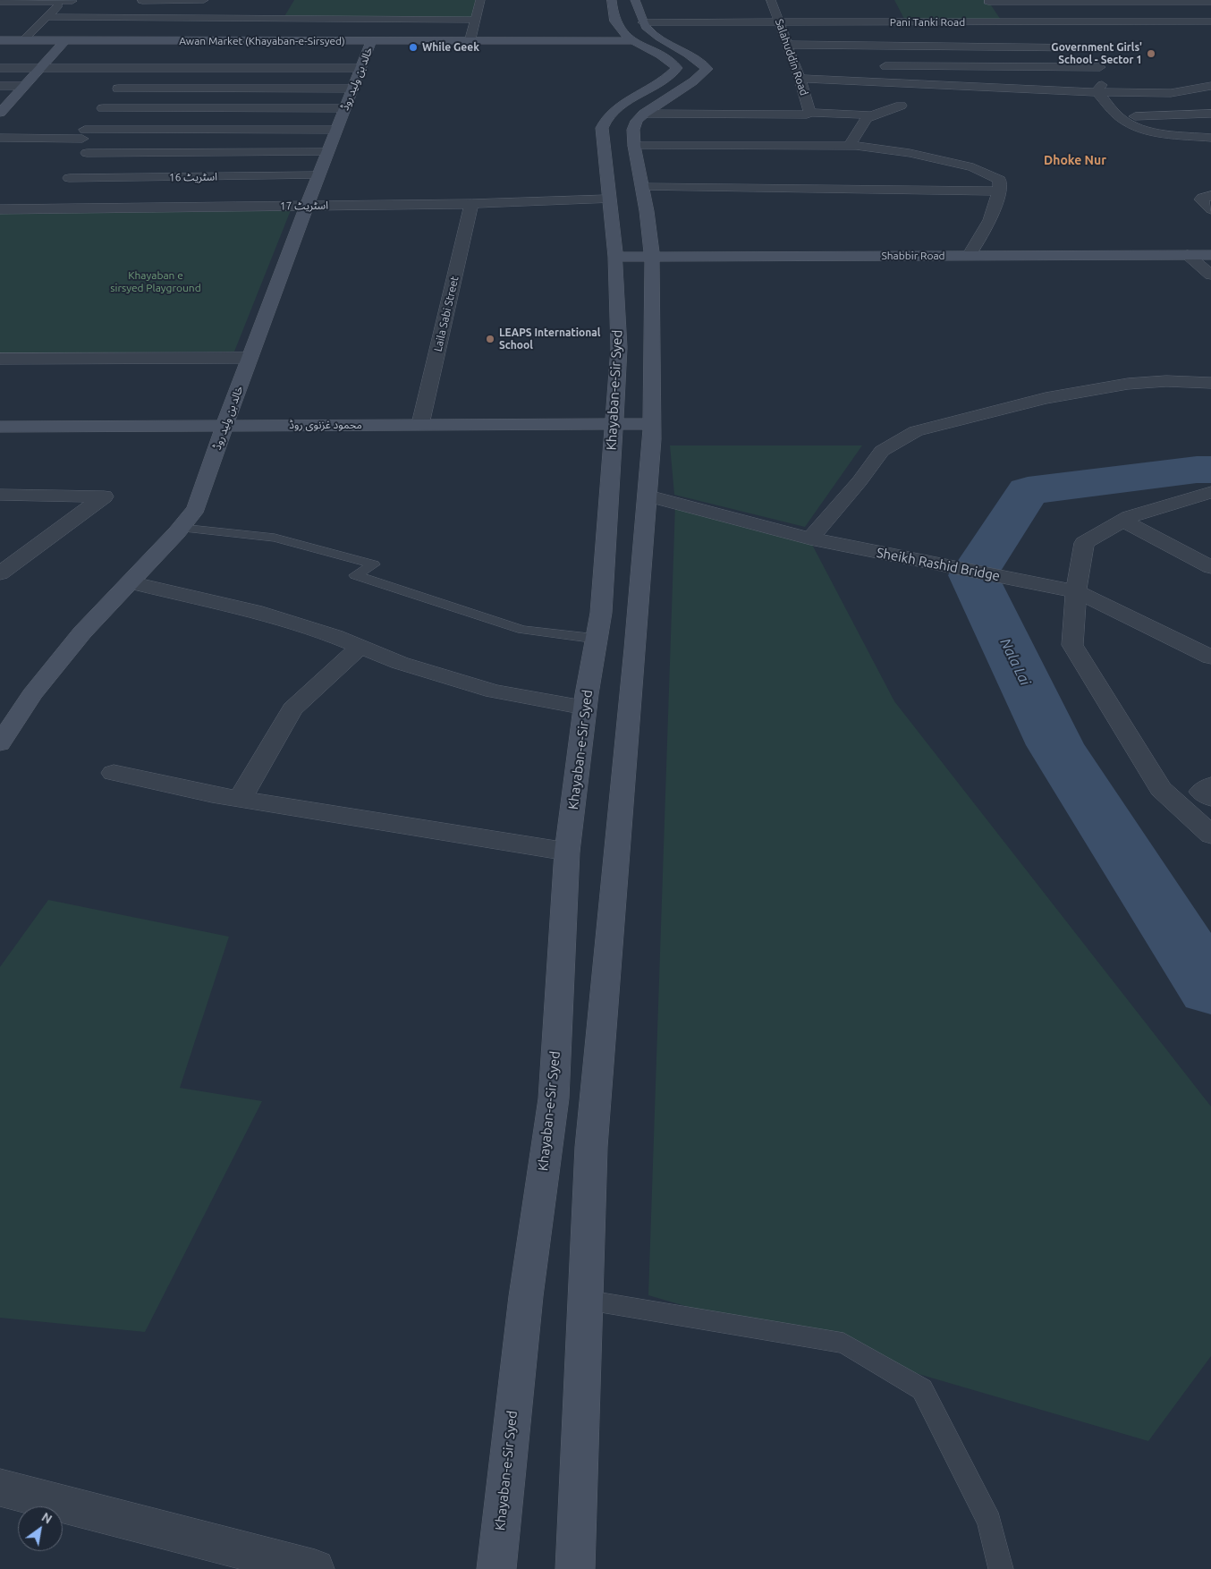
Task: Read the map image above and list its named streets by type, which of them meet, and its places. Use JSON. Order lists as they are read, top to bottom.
{
  "streets": {
    "main road": [
      "Awan Market (Khayaban-e-Sirsyed)",
      "خالد بن ولید روڈ",
      "Shabbir Road",
      "Khayaban-e-Sir Syed",
      "محمود غزنوی روڈ"
    ],
    "street": [
      "Pani Tanki Road",
      "Salahuddin Road",
      "اسٹریٹ 16",
      "اسٹریٹ 17",
      "Laila Sabi Street",
      "Sheikh Rashid Bridge"
    ]
  },
  "crossings": [
    ["Pani Tanki Road", "Awan Market (Khayaban-e-Sirsyed)"],
    ["Pani Tanki Road", "Salahuddin Road"],
    ["Pani Tanki Road", "Khayaban-e-Sir Syed"],
    ["Awan Market (Khayaban-e-Sirsyed)", "خالد بن ولید روڈ"],
    ["Awan Market (Khayaban-e-Sirsyed)", "Khayaban-e-Sir Syed"],
    ["خالد بن ولید روڈ", "اسٹریٹ 16"],
    ["خالد بن ولید روڈ", "اسٹریٹ 17"],
    ["خالد بن ولید روڈ", "محمود غزنوی روڈ"],
    ["اسٹریٹ 17", "Laila Sabi Street"],
    ["اسٹریٹ 17", "Khayaban-e-Sir Syed"],
    ["Shabbir Road", "Khayaban-e-Sir Syed"],
    ["Laila Sabi Street", "محمود غزنوی روڈ"],
    ["Khayaban-e-Sir Syed", "محمود غزنوی روڈ"],
    ["Khayaban-e-Sir Syed", "Sheikh Rashid Bridge"]
  ],
  "districts": ["Dhoke Nur"],
  "water": ["Nala Lai"],
  "parks": ["Khayaban e sirsyed Playground"],
  "places": ["While Geek", "Government Girls' School - Sector 1", "LEAPS International School"],
  "north": "top right"
}
